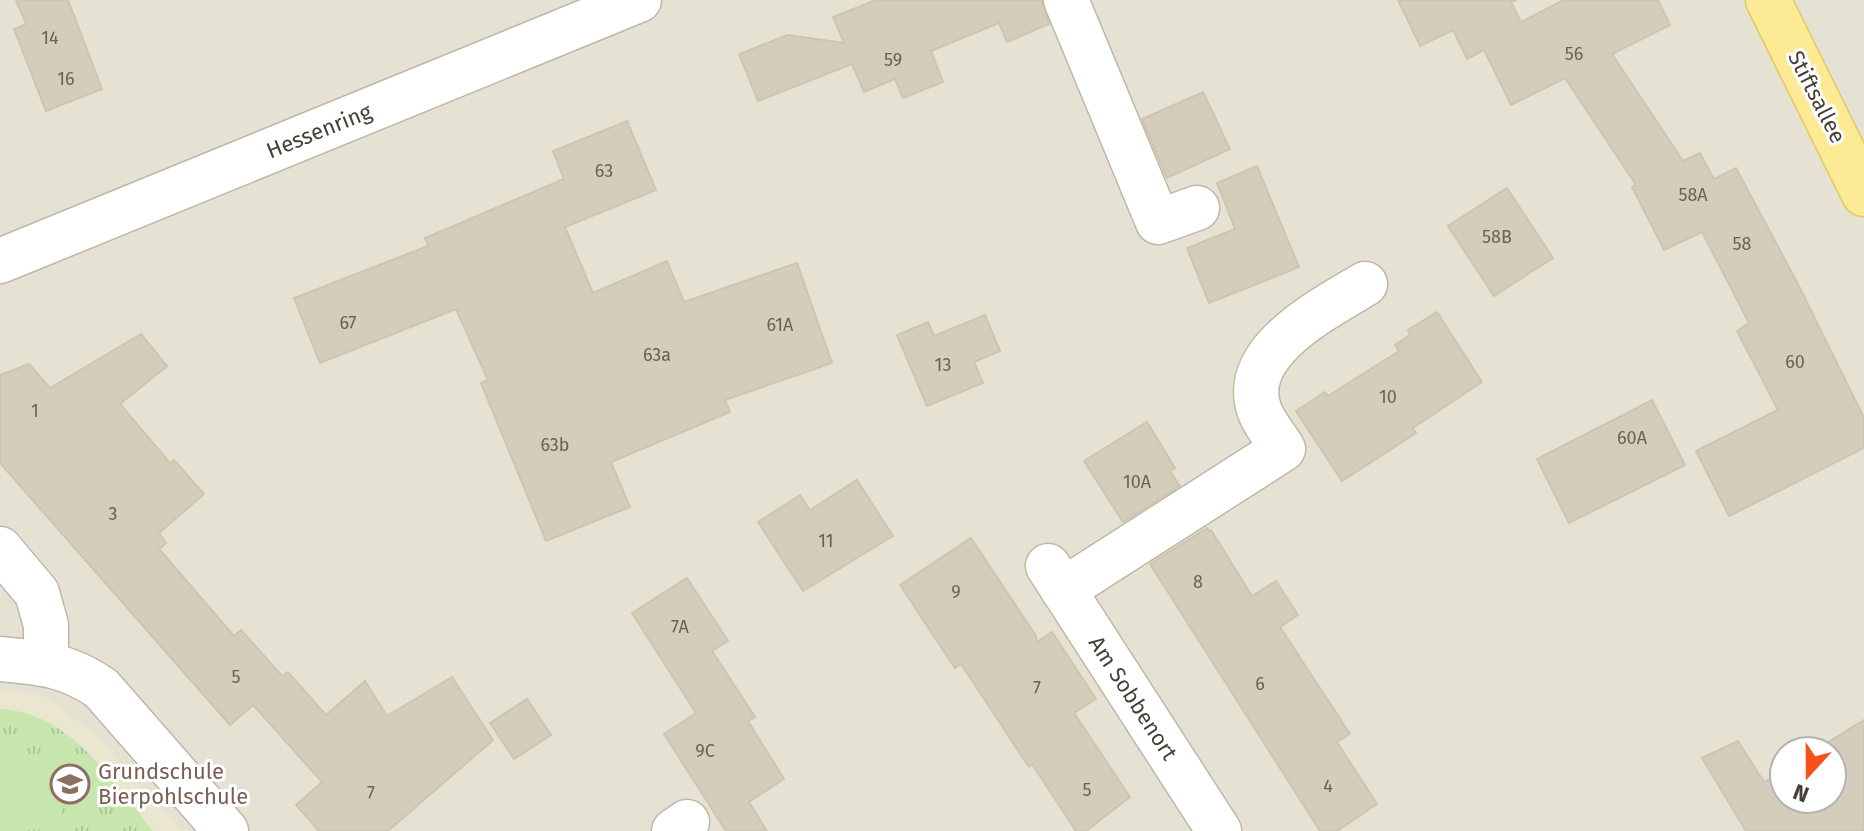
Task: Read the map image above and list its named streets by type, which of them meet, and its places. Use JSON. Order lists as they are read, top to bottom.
{
  "streets": {
    "main road": ["Stiftsallee"],
    "street": ["Hessenring", "Am Sobbenort"]
  },
  "places": {
    "school or university": ["Grundschule Bierpohlschule"]
  },
  "house_numbers": [
    "14",
    "56",
    "59",
    "16",
    "63",
    "58A",
    "58B",
    "58",
    "67",
    "61A",
    "63a",
    "60",
    "13",
    "10",
    "1",
    "60A",
    "63b",
    "10A",
    "3",
    "11",
    "8",
    "9",
    "7A",
    "5",
    "6",
    "7",
    "9C",
    "4",
    "5",
    "7"
  ],
  "north": "bottom"
}
